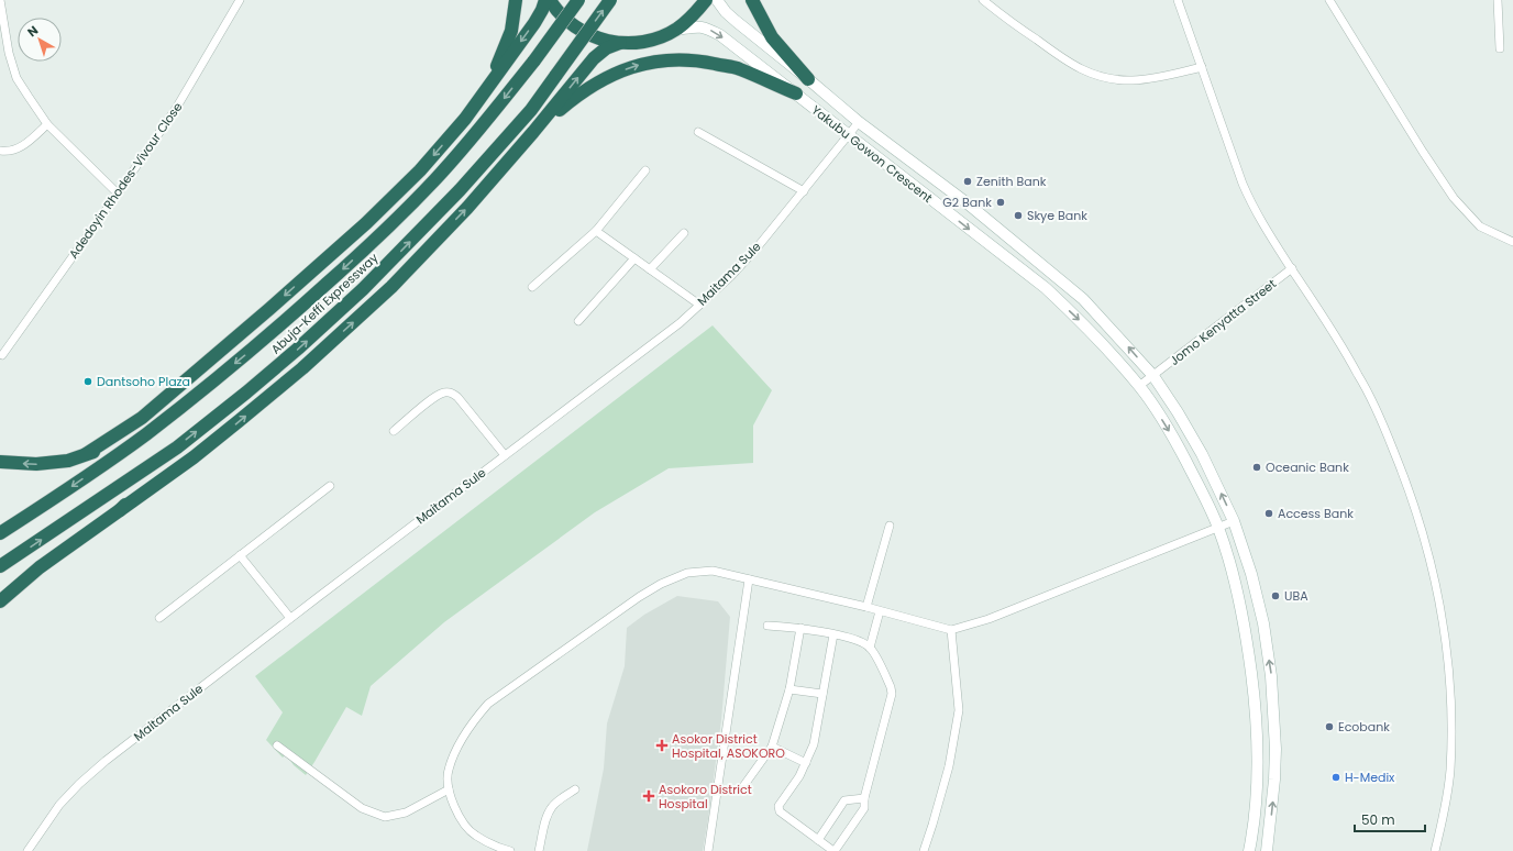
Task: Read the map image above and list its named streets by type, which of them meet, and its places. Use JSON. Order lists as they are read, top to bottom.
{
  "streets": {
    "highway": ["Abuja-Keffi Expressway"],
    "main road": ["Yakubu Gowon Crescent"],
    "street": ["Adedoyin Rhodes-Vivour Close", "Maitama Sule", "Jomo Kenyatta Street"]
  },
  "crossings": [
    ["Yakubu Gowon Crescent", "Maitama Sule"],
    ["Yakubu Gowon Crescent", "Jomo Kenyatta Street"]
  ],
  "places": {
    "other": [
      "Zenith Bank",
      "G2 Bank",
      "Skye Bank",
      "Dantsoho Plaza",
      "Oceanic Bank",
      "Access Bank",
      "UBA",
      "Ecobank",
      "H-Medix"
    ],
    "health": ["Asokor District Hospital, ASOKORO", "Asokoro District Hospital"]
  },
  "scale_bar": "50 m",
  "north": "top left"
}
